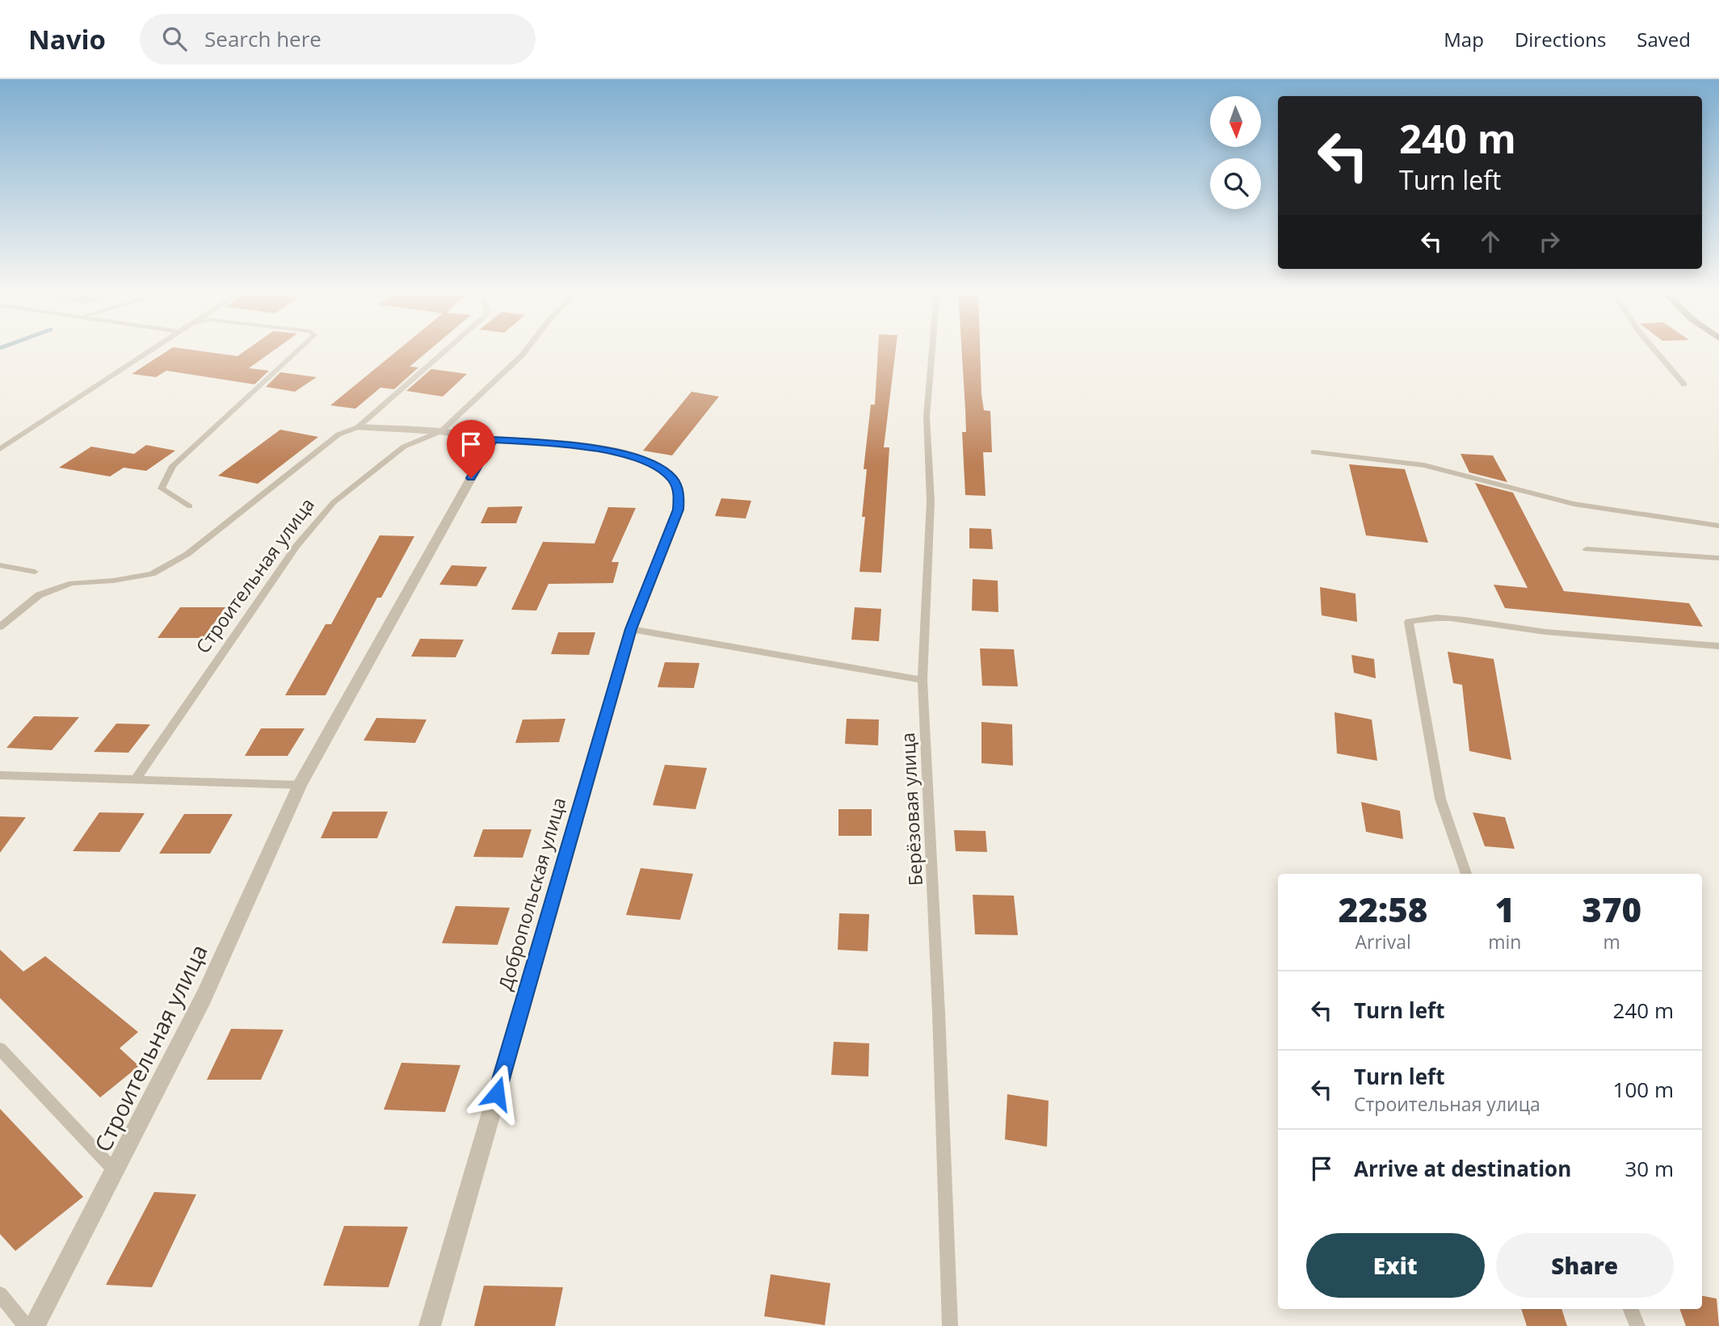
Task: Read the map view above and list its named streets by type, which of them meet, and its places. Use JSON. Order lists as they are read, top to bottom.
{
  "streets": {
    "street": ["Строительная улица", "Добропольская улица"],
    "lane": ["Берёзовая улица"]
  },
  "crossings": [
    ["Строительная улица", "Добропольская улица"]
  ],
  "north": "bottom",
  "page": {
    "header": "Navio",
    "search": "Search here",
    "nav": ["Map", "Directions", "Saved"],
    "turn": ["240 m", "Turn left"],
    "eta": [
      "22:58",
      "Arrival",
      "1",
      "min",
      "370",
      "m"
    ],
    "list": [
      {
        "name": "Turn left",
        "value": "240 m"
      },
      {
        "name": "Turn left",
        "note": "Строительная улица",
        "value": "100 m"
      },
      {
        "name": "Arrive at destination",
        "value": "30 m"
      }
    ],
    "buttons": ["Exit", "Share"]
  }
}
